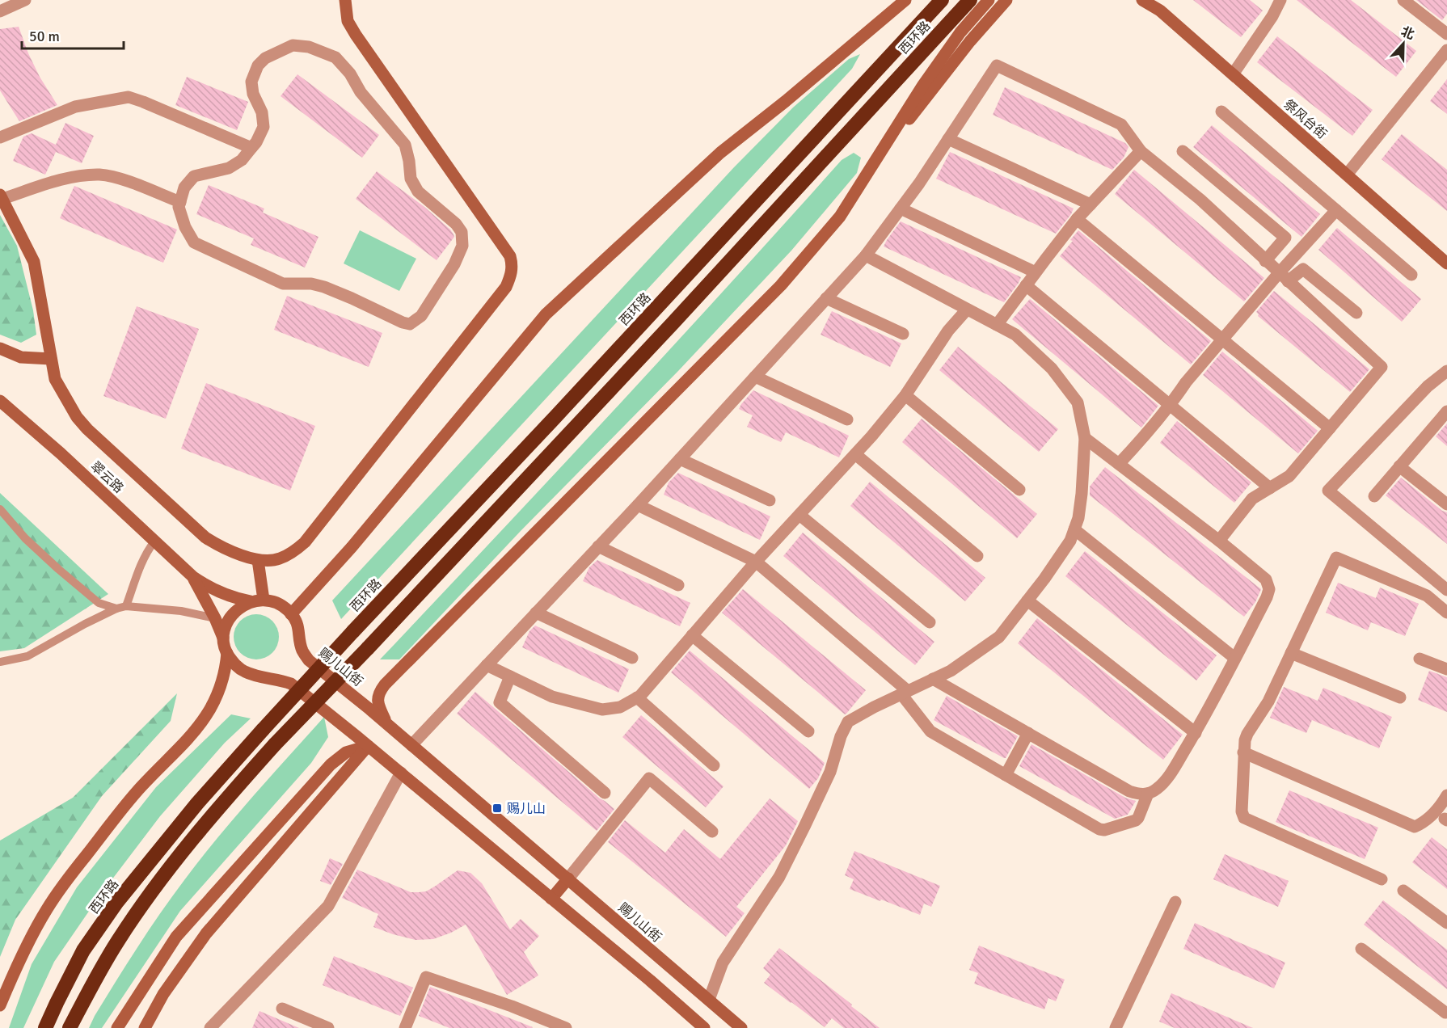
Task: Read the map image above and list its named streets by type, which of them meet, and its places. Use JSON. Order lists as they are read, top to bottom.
{
  "streets": {
    "highway": ["西环路"],
    "main road": ["祭风台街", "翠云路", "赐儿山街"]
  },
  "places": {
    "transit": ["赐儿山"]
  },
  "scale_bar": "50 m",
  "north": "top"
}
